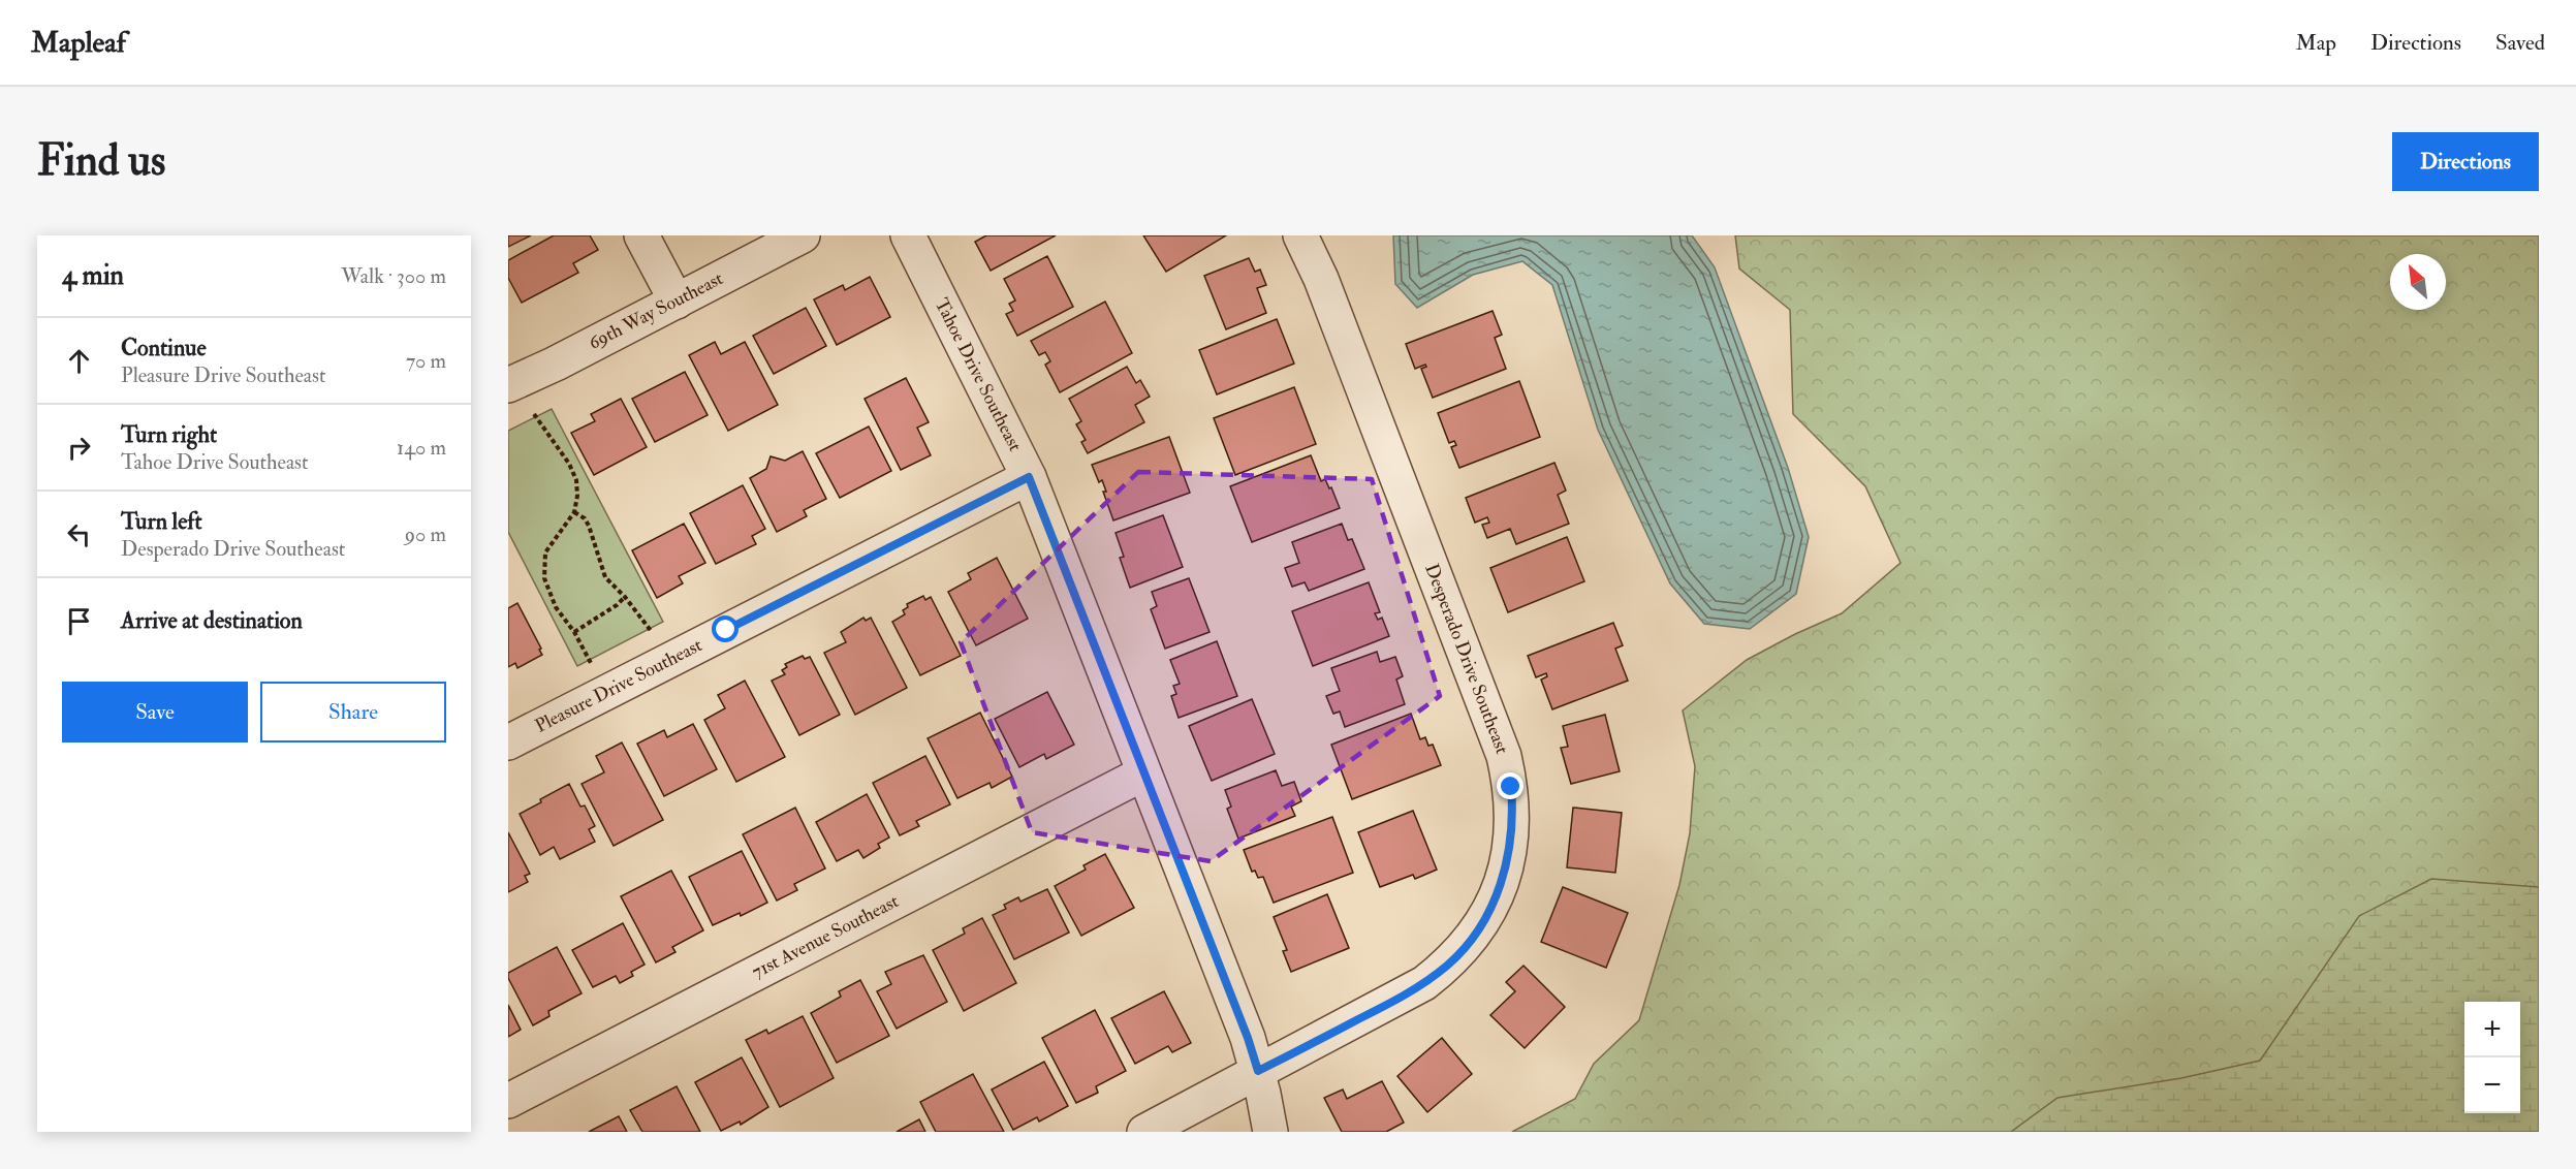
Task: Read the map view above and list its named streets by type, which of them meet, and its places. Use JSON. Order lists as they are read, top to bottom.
{
  "streets": {
    "street": [
      "69th Way Southeast",
      "Tahoe Drive Southeast",
      "Desperado Drive Southeast",
      "Pleasure Drive Southeast",
      "71st Avenue Southeast"
    ]
  },
  "crossings": [
    ["Tahoe Drive Southeast", "Desperado Drive Southeast"],
    ["Tahoe Drive Southeast", "Pleasure Drive Southeast"],
    ["Tahoe Drive Southeast", "71st Avenue Southeast"]
  ],
  "north": "top left",
  "page": {
    "header": "Mapleaf",
    "nav": ["Map", "Directions", "Saved"],
    "buttons": [
      "Directions",
      ["Save", "Share"]
    ],
    "title": "Find us",
    "heading": ["4 min", "Walk · 300 m"],
    "list": [
      ["Continue", "Pleasure Drive Southeast", "70 m"],
      ["Turn right", "Tahoe Drive Southeast", "140 m"],
      ["Turn left", "Desperado Drive Southeast", "90 m"],
      "Arrive at destination"
    ],
    "map_buttons": ["+", "−"]
  }
}
